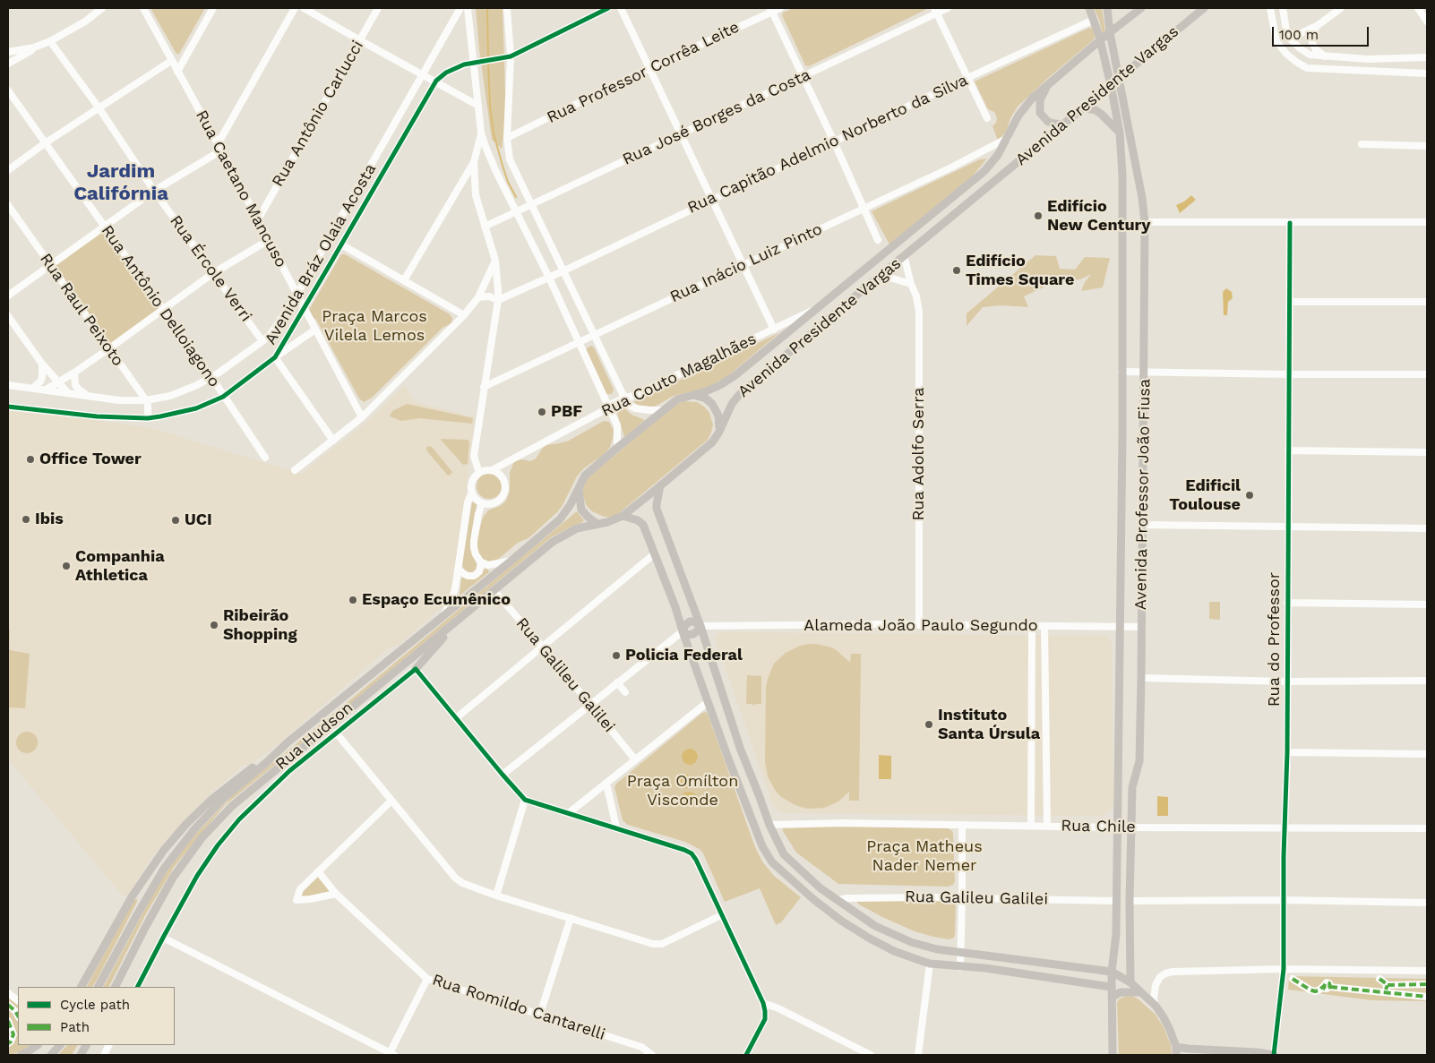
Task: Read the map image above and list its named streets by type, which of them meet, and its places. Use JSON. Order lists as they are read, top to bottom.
{
  "streets": {
    "main road": ["Avenida Presidente Vargas", "Avenida Professor João Fiusa"],
    "street": [
      "Rua Professor Corrêa Leite",
      "Rua Antônio Carlucci",
      "Rua José Borges da Costa",
      "Rua Capitão Adelmio Norberto da Silva",
      "Rua Caetano Mancuso",
      "Avenida Bráz Olaia Acosta",
      "Rua Inácio Luiz Pinto",
      "Rua Ércole Verri",
      "Rua Antônio Delloiagono",
      "Rua Raul Peixoto",
      "Rua Couto Magalhães",
      "Rua Adolfo Serra",
      "Alameda João Paulo Segundo",
      "Rua do Professor",
      "Rua Galileu Galilei",
      "Rua Hudson",
      "Rua Chile",
      "Rua Romildo Cantarelli"
    ]
  },
  "crossings": [
    ["Avenida Presidente Vargas", "Rua Inácio Luiz Pinto"],
    ["Avenida Presidente Vargas", "Rua Couto Magalhães"],
    ["Avenida Presidente Vargas", "Rua Adolfo Serra"],
    ["Avenida Presidente Vargas", "Avenida Professor João Fiusa"],
    ["Avenida Presidente Vargas", "Rua Galileu Galilei"],
    ["Rua Antônio Carlucci", "Rua Caetano Mancuso"],
    ["Rua Capitão Adelmio Norberto da Silva", "Avenida Professor João Fiusa"],
    ["Rua Caetano Mancuso", "Avenida Bráz Olaia Acosta"],
    ["Avenida Bráz Olaia Acosta", "Rua Ércole Verri"],
    ["Avenida Bráz Olaia Acosta", "Rua Antônio Delloiagono"],
    ["Avenida Bráz Olaia Acosta", "Rua Raul Peixoto"],
    ["Rua Adolfo Serra", "Alameda João Paulo Segundo"],
    ["Avenida Professor João Fiusa", "Alameda João Paulo Segundo"],
    ["Avenida Professor João Fiusa", "Rua Galileu Galilei"],
    ["Avenida Professor João Fiusa", "Rua Chile"],
    ["Rua do Professor", "Rua Chile"]
  ],
  "districts": ["Jardim Califórnia"],
  "parks": ["Praça Marcos Vilela Lemos", "Praça Omílton Visconde", "Praça Matheus Nader Nemer"],
  "places": [
    "Edifício New Century",
    "Edifício Times Square",
    "PBF",
    "Office Tower",
    "Edificil Toulouse",
    "Ibis",
    "UCI",
    "Companhia Athletica",
    "Espaço Ecumênico",
    "Ribeirão Shopping",
    "Policia Federal",
    "Instituto Santa Úrsula"
  ],
  "legend": ["Cycle path", "Path"],
  "scale_bar": "100 m"
}
